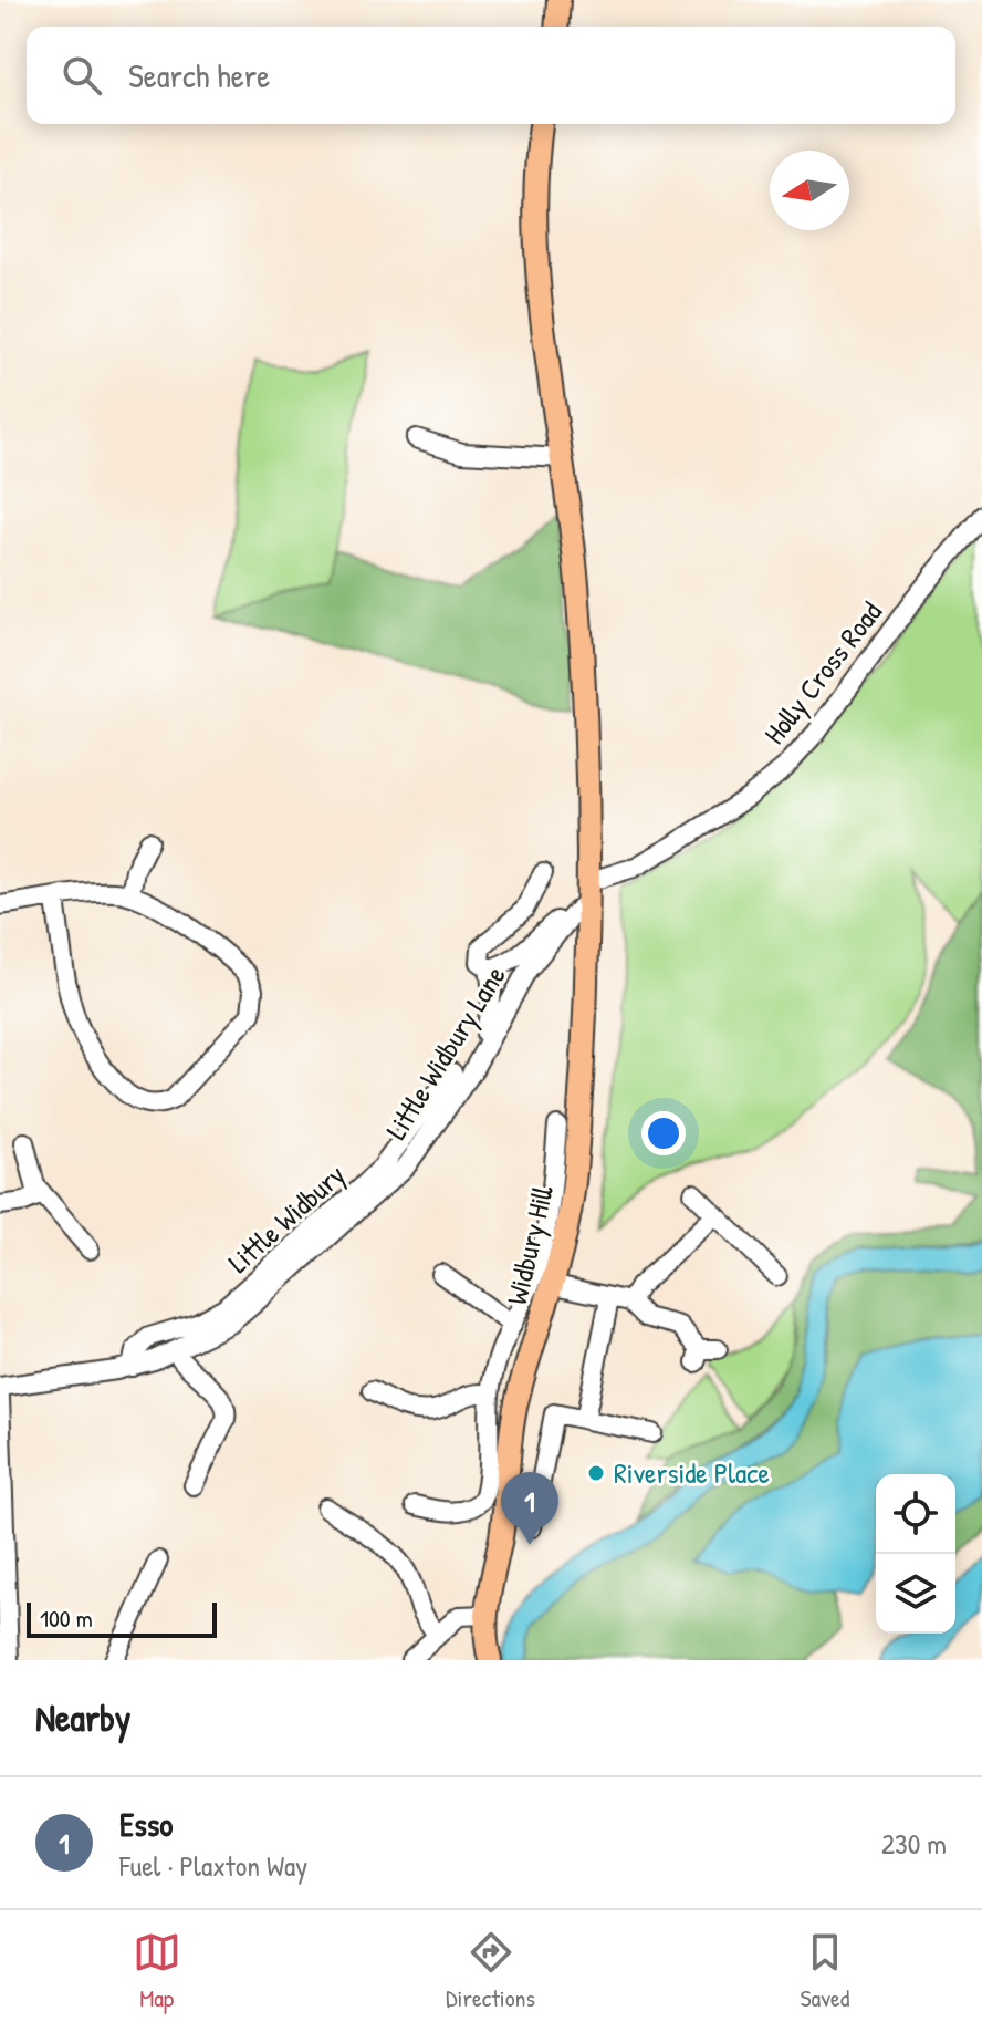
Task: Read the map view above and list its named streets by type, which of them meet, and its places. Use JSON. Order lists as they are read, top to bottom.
{
  "streets": {
    "main road": ["Widbury Hill"],
    "street": ["Holly Cross Road", "Little Widbury Lane", "Little Widbury"]
  },
  "crossings": [
    ["Holly Cross Road", "Little Widbury Lane"],
    ["Holly Cross Road", "Widbury Hill"],
    ["Little Widbury Lane", "Little Widbury"],
    ["Little Widbury Lane", "Widbury Hill"]
  ],
  "places": ["Riverside Place"],
  "scale_bar": "100 m",
  "north": "left",
  "page": {
    "search": "Search here",
    "pins": "1",
    "scale": "100 m",
    "heading": "Nearby",
    "list": [
      {
        "mark": "1",
        "name": "Esso",
        "note": "Fuel · Plaxton Way",
        "value": "230 m"
      }
    ],
    "nav": ["Map", "Directions", "Saved"]
  }
}
